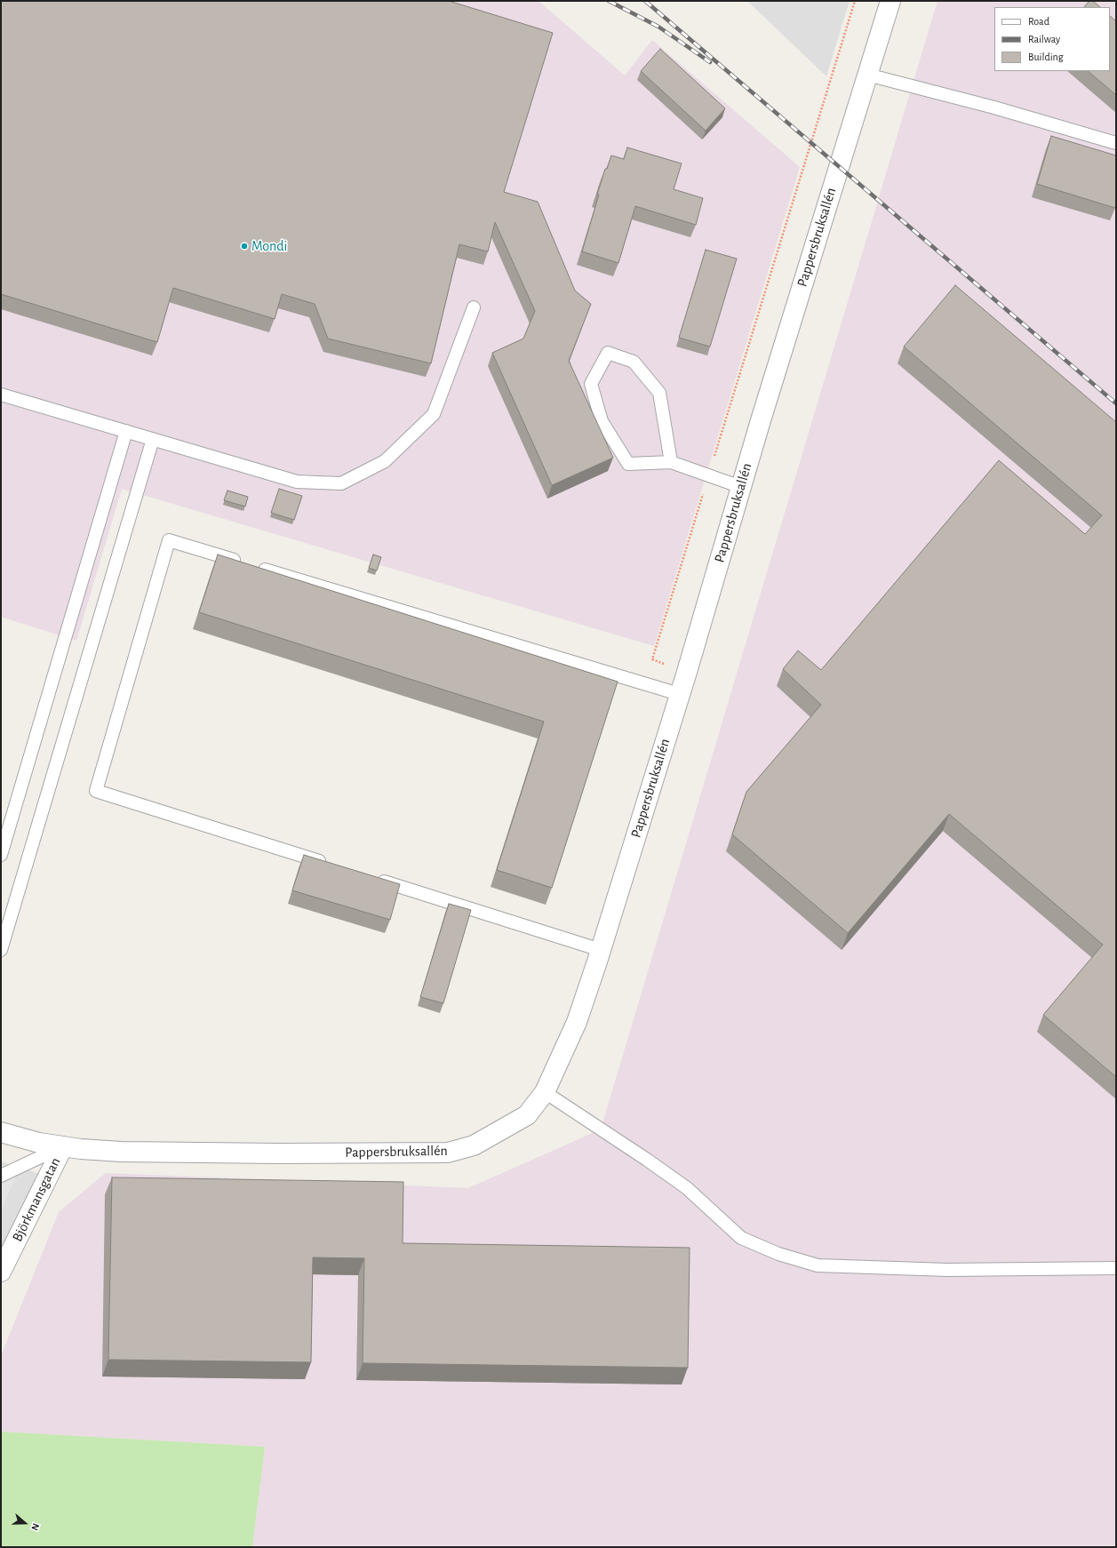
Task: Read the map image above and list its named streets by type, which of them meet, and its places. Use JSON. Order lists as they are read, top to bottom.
{
  "streets": {
    "street": ["Pappersbruksallén", "Björkmansgatan"]
  },
  "crossings": [
    ["Pappersbruksallén", "Björkmansgatan"]
  ],
  "places": ["Mondi"],
  "legend": ["Road", "Railway", "Building"],
  "north": "right"
}
